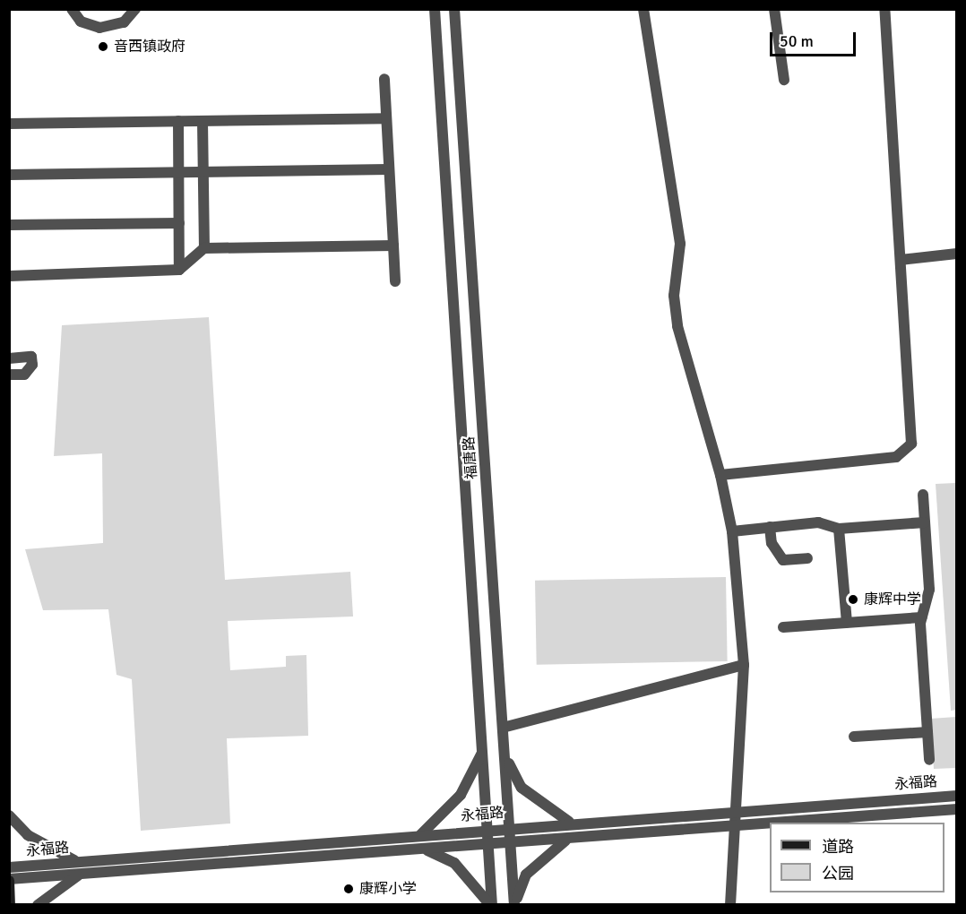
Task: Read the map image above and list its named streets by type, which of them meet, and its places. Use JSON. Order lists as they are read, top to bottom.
{
  "streets": {
    "street": ["福唐路", "永福路"]
  },
  "crossings": [
    ["福唐路", "永福路"]
  ],
  "places": ["音西镇政府", "康辉中学", "康辉小学"],
  "legend": ["道路", "公园"],
  "scale_bar": "50 m"
}
